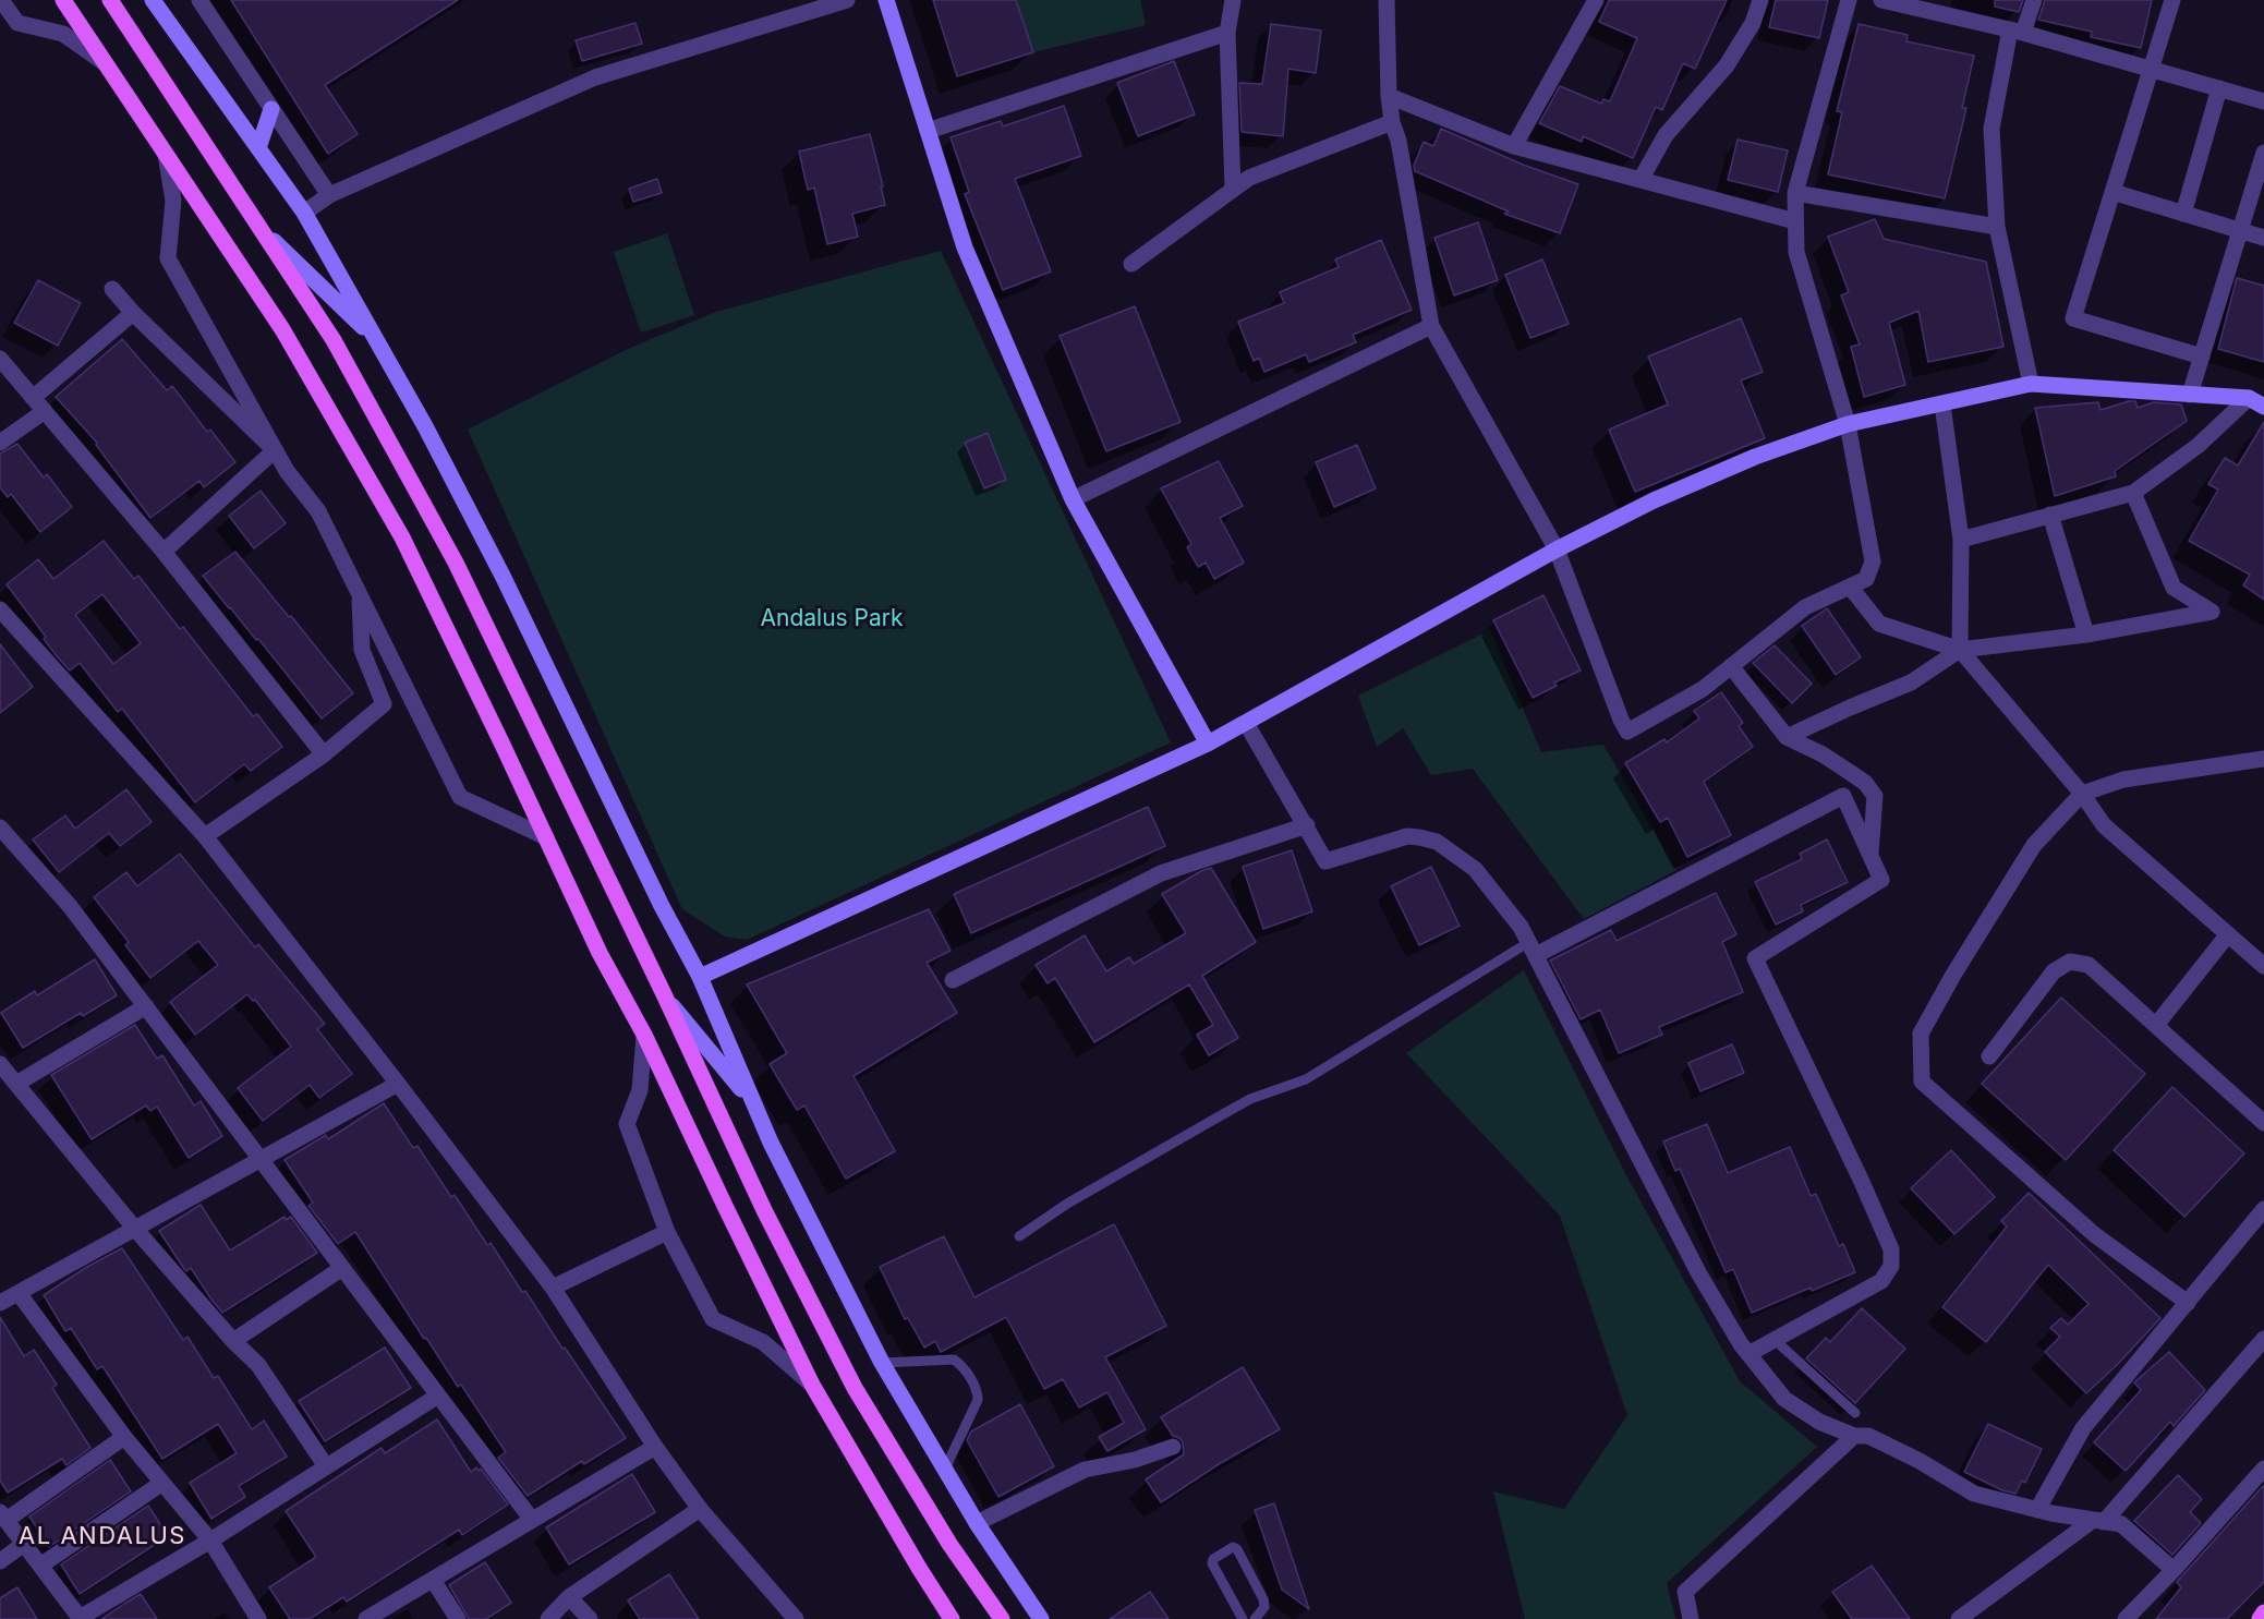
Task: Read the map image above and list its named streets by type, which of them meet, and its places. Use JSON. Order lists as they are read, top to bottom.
{
  "districts": ["AL ANDALUS"],
  "parks": ["Andalus Park"]
}
